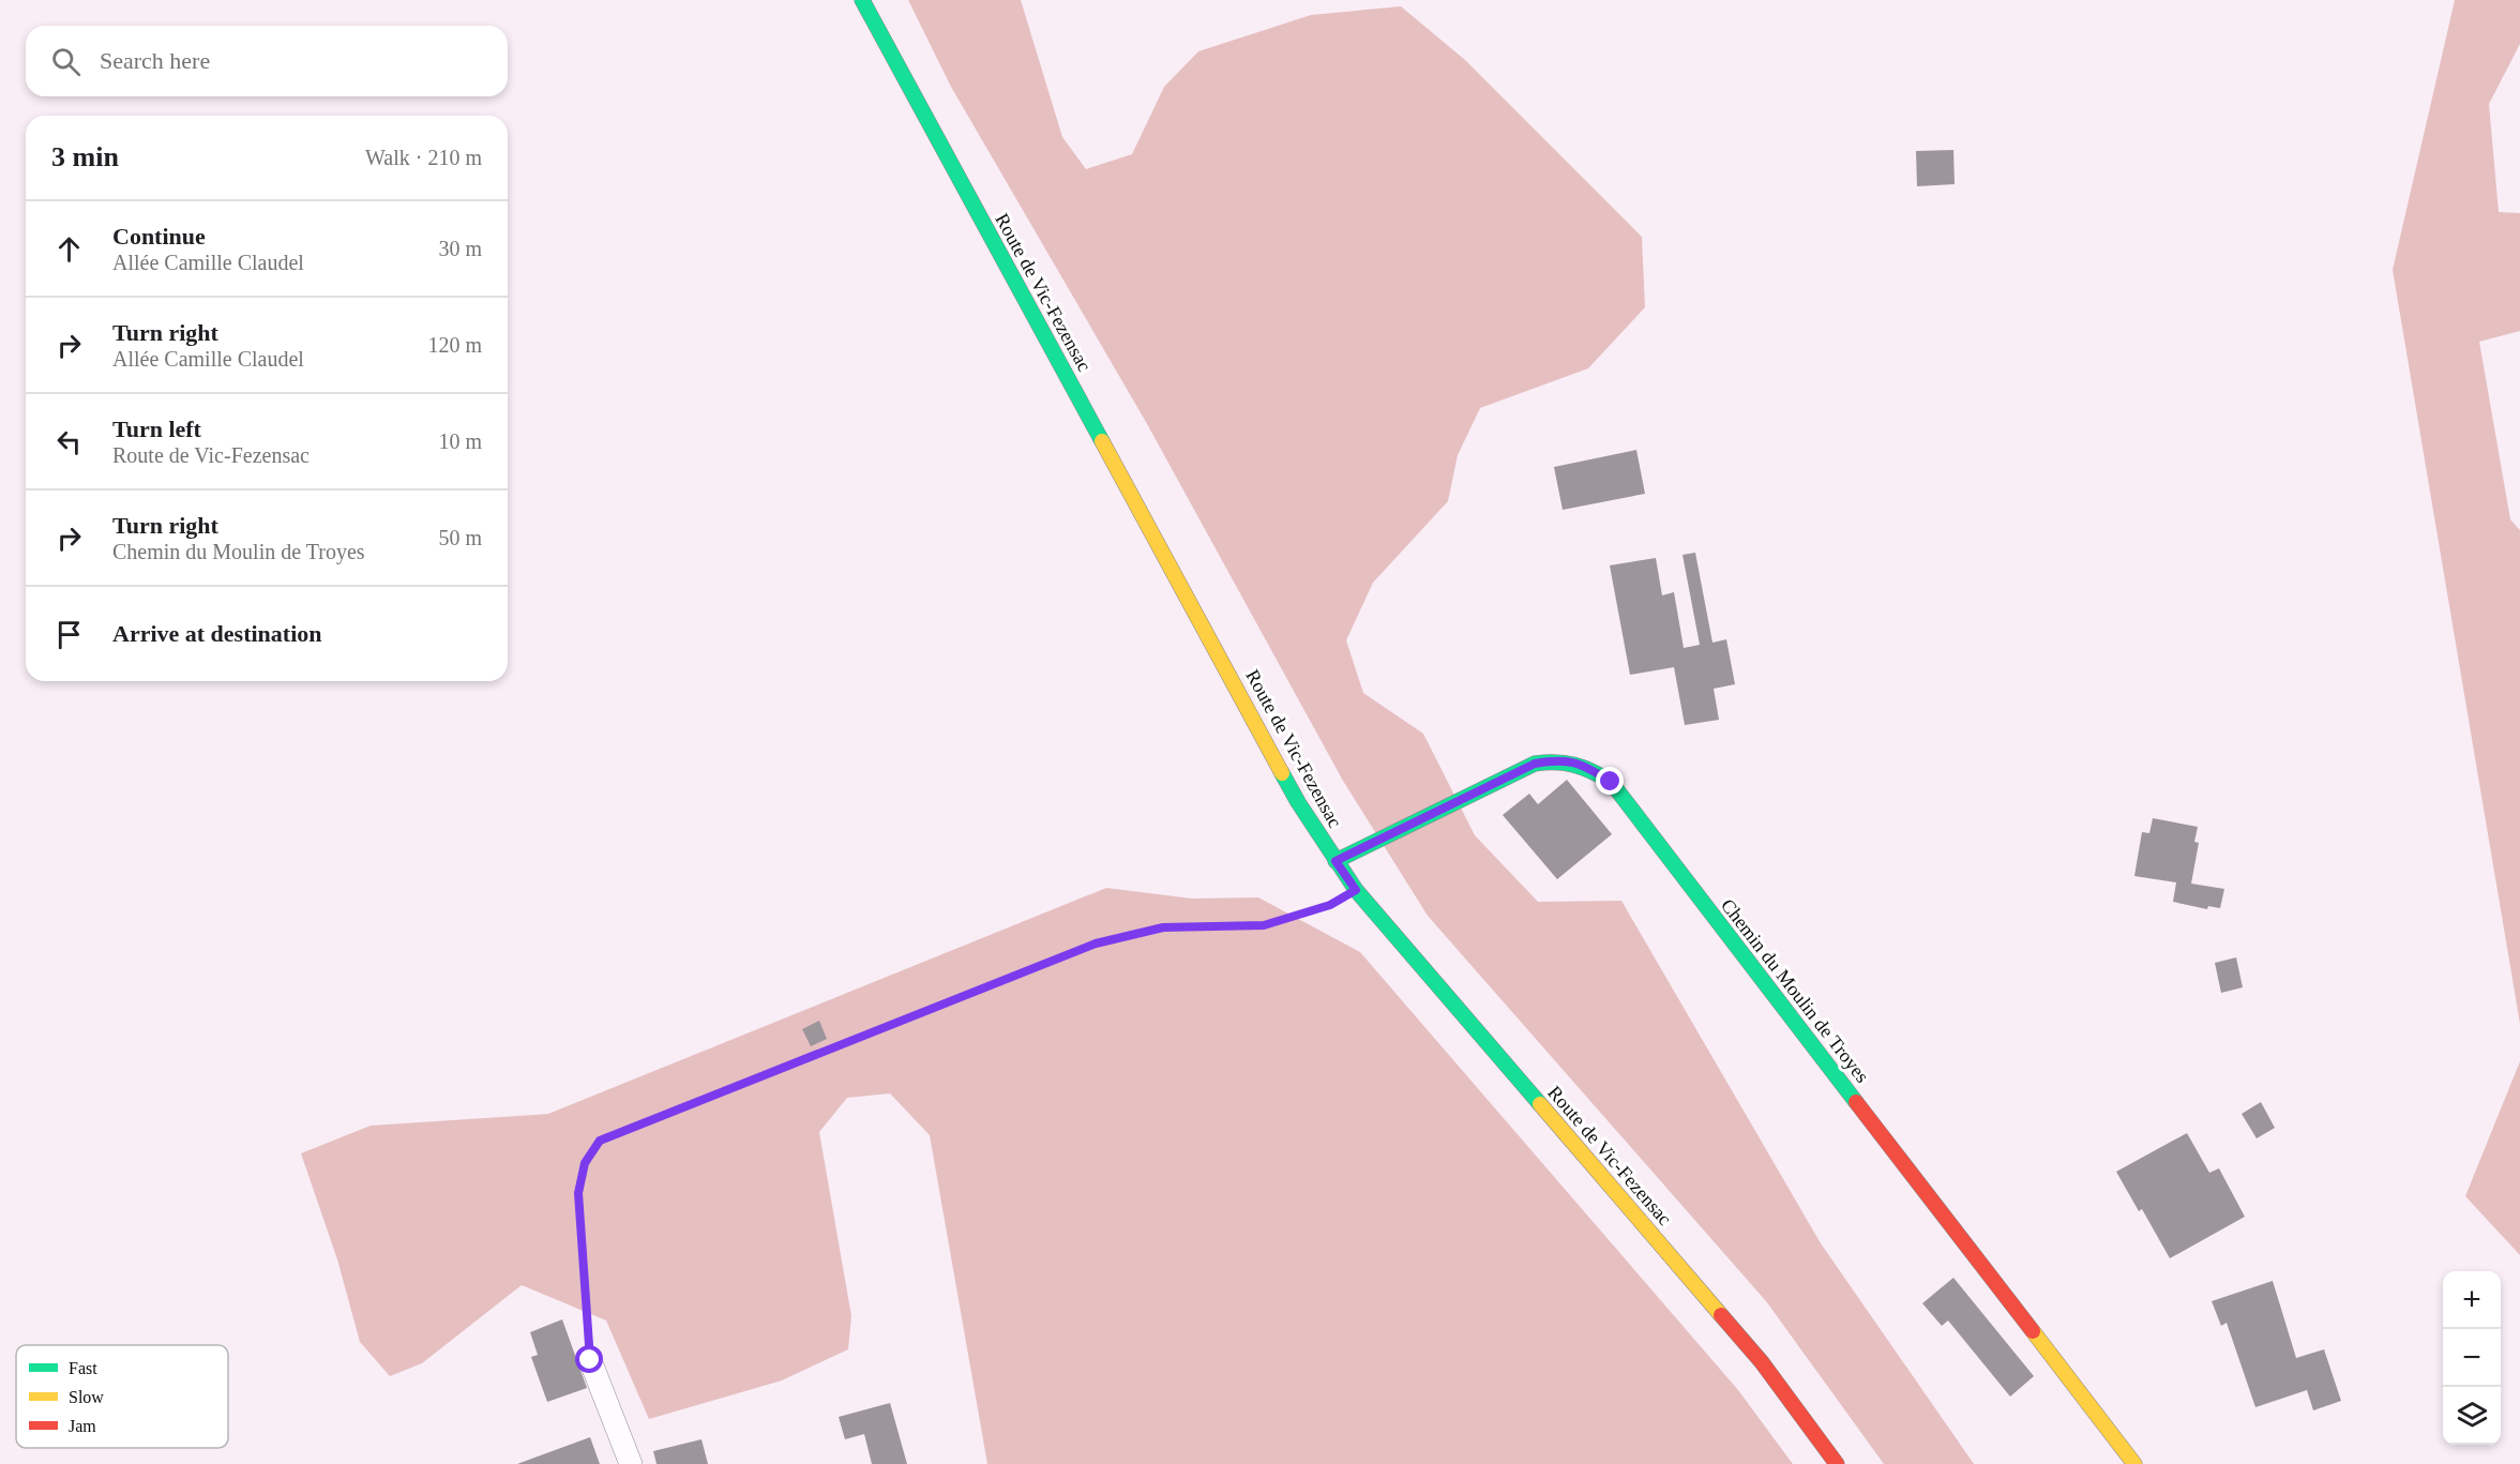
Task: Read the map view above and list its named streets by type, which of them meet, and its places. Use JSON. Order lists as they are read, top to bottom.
{
  "streets": {
    "main road": ["Route de Vic-Fezensac", "Chemin du Moulin de Troyes"]
  },
  "crossings": [
    ["Route de Vic-Fezensac", "Chemin du Moulin de Troyes"]
  ],
  "legend": ["Fast", "Slow", "Jam"],
  "page": {
    "search": "Search here",
    "heading": ["3 min", "Walk · 210 m"],
    "list": [
      ["Continue", "Allée Camille Claudel", "30 m"],
      ["Turn right", "Allée Camille Claudel", "120 m"],
      ["Turn left", "Route de Vic-Fezensac", "10 m"],
      ["Turn right", "Chemin du Moulin de Troyes", "50 m"],
      "Arrive at destination"
    ],
    "map_buttons": ["+", "−"]
  }
}
